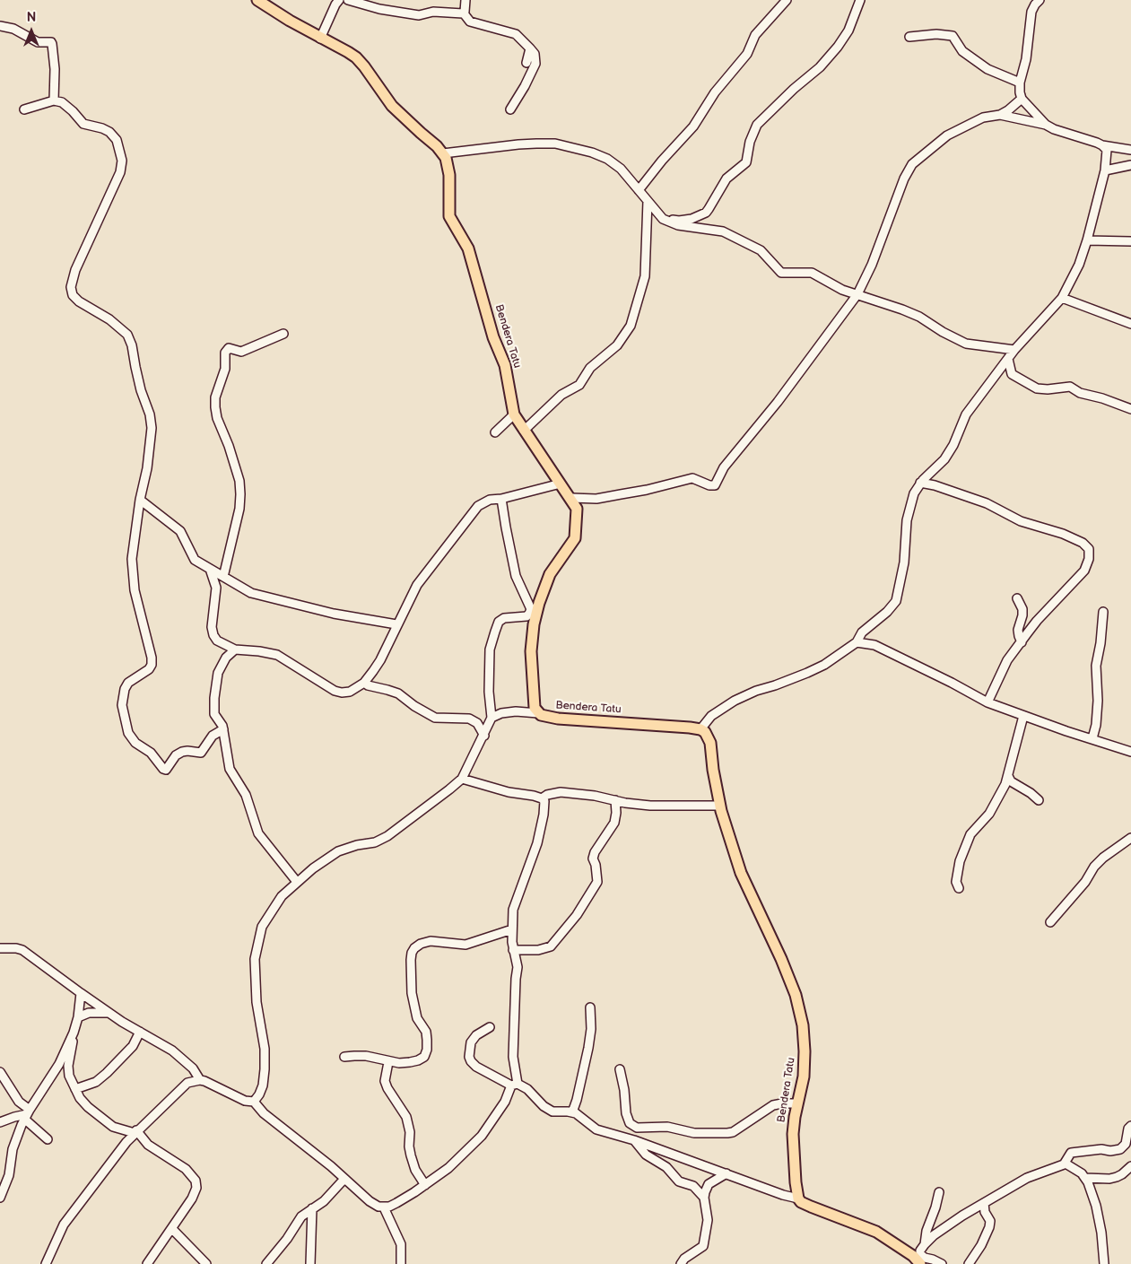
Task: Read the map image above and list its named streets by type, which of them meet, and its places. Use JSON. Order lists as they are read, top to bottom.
{
  "streets": {
    "main road": ["Bendera Tatu"]
  },
  "north": "top"
}
